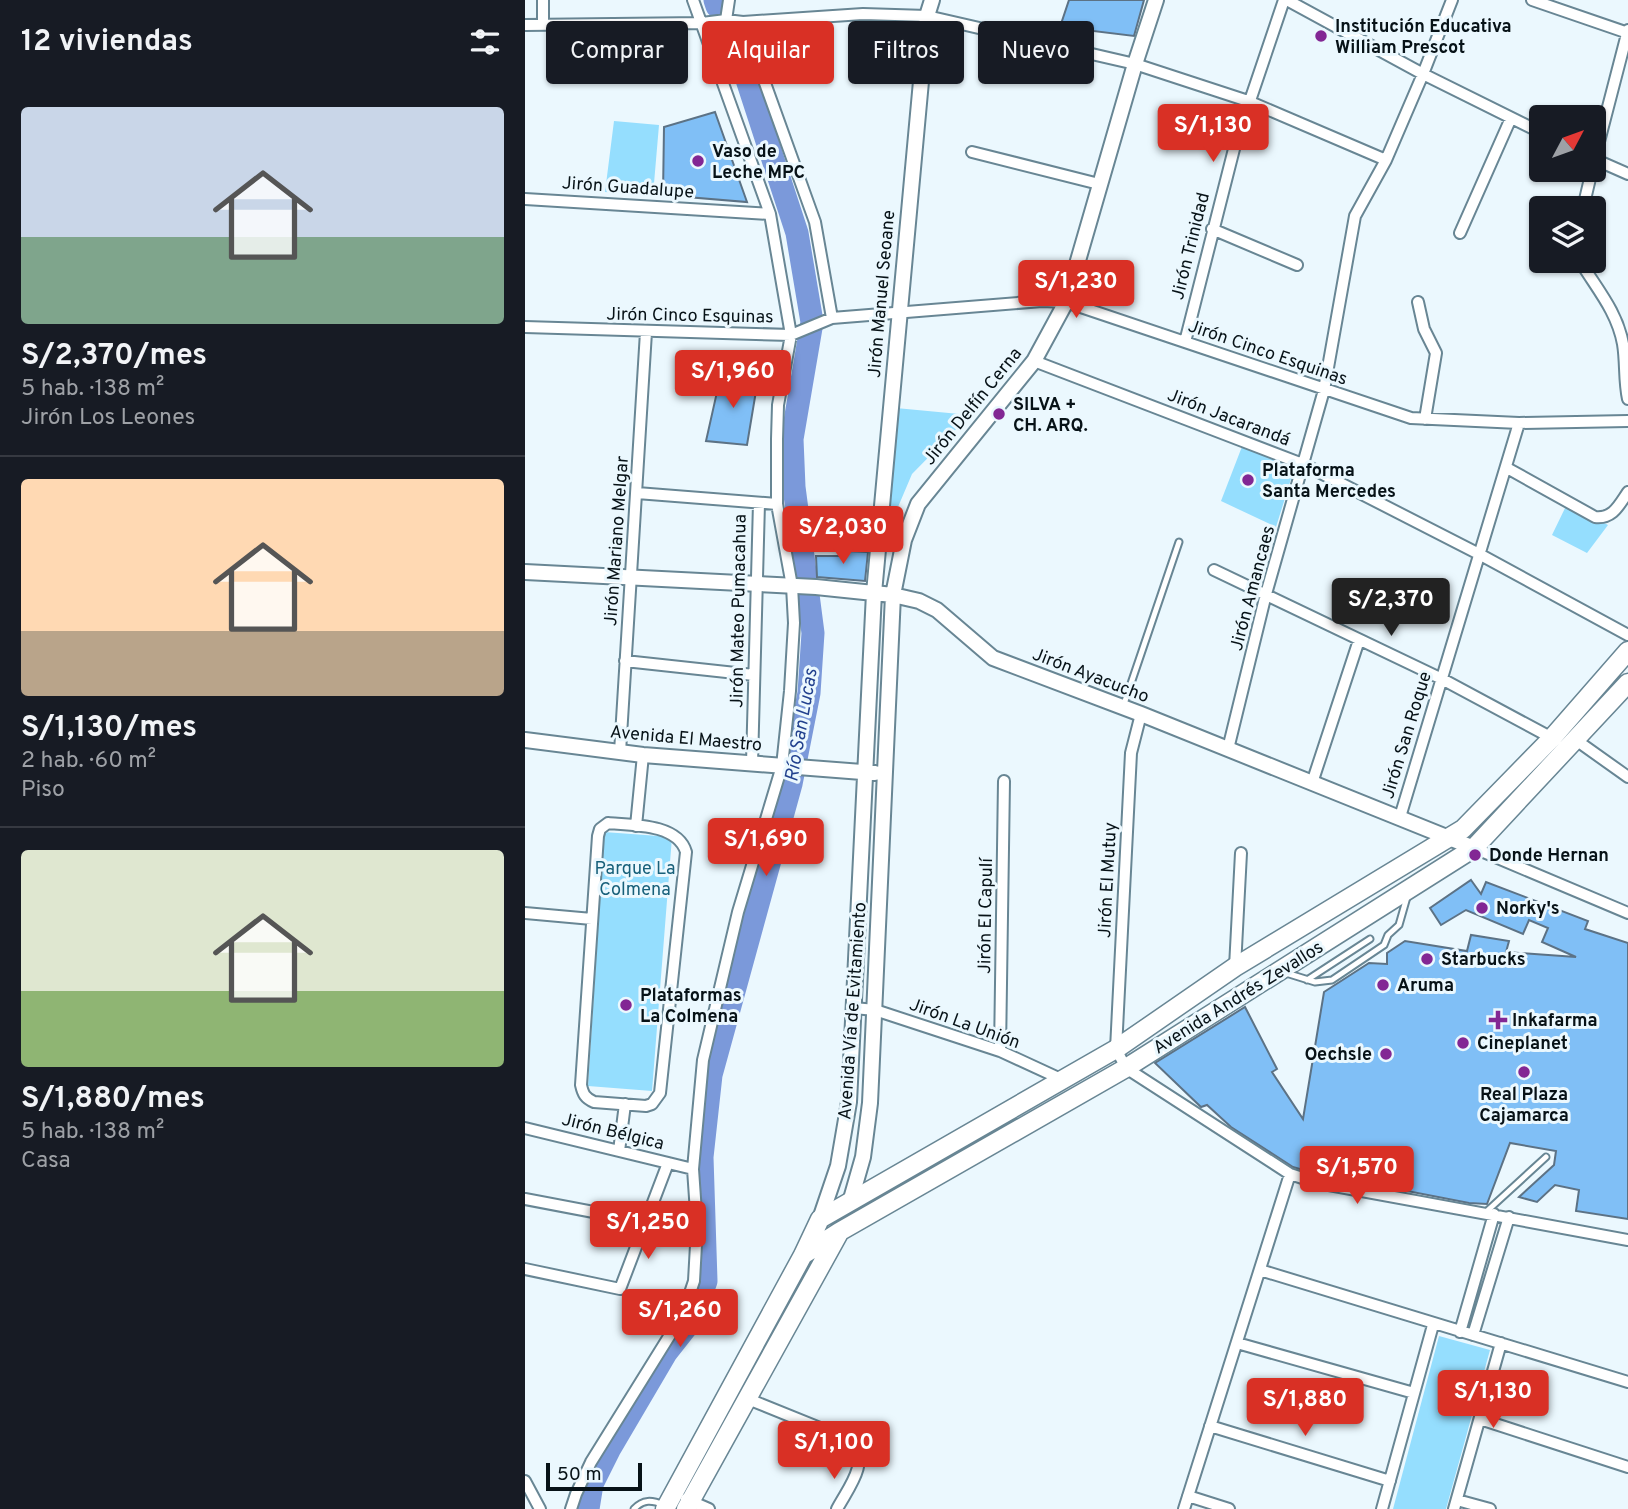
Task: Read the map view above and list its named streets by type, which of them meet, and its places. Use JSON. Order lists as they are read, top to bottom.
{
  "streets": {
    "highway": ["Avenida Andrés Zevallos", "Avenida Vía de Evitamiento"],
    "street": [
      "Jirón Guadalupe",
      "Jirón Trinidad",
      "Jirón Manuel Seoane",
      "Jirón Cinco Esquinas",
      "Jirón Delfín Cerna",
      "Jirón Jacarandá",
      "Jirón Mariano Melgar",
      "Jirón Amancaes",
      "Jirón Mateo Pumacahua",
      "Jirón Ayacucho",
      "Jirón San Roque",
      "Avenida El Maestro",
      "Jirón El Mutuy",
      "Jirón El Capulí",
      "Jirón La Unión",
      "Jirón Bélgica"
    ]
  },
  "crossings": [
    ["Jirón Trinidad", "Jirón Cinco Esquinas"],
    ["Jirón Manuel Seoane", "Jirón Cinco Esquinas"],
    ["Jirón Manuel Seoane", "Jirón Ayacucho"],
    ["Jirón Manuel Seoane", "Avenida Vía de Evitamiento"],
    ["Jirón Cinco Esquinas", "Jirón Delfín Cerna"],
    ["Jirón Cinco Esquinas", "Jirón Mariano Melgar"],
    ["Jirón Cinco Esquinas", "Jirón Amancaes"],
    ["Jirón Cinco Esquinas", "Jirón San Roque"],
    ["Jirón Delfín Cerna", "Jirón Jacarandá"],
    ["Jirón Delfín Cerna", "Jirón Ayacucho"],
    ["Jirón Delfín Cerna", "Avenida Vía de Evitamiento"],
    ["Jirón Jacarandá", "Jirón Amancaes"],
    ["Jirón Jacarandá", "Jirón San Roque"],
    ["Jirón Mariano Melgar", "Jirón Ayacucho"],
    ["Jirón Mariano Melgar", "Avenida El Maestro"],
    ["Jirón Amancaes", "Jirón Ayacucho"],
    ["Jirón Mateo Pumacahua", "Jirón Ayacucho"],
    ["Jirón Mateo Pumacahua", "Avenida El Maestro"],
    ["Jirón Ayacucho", "Jirón San Roque"],
    ["Jirón Ayacucho", "Jirón El Mutuy"],
    ["Jirón Ayacucho", "Avenida Andrés Zevallos"],
    ["Jirón Ayacucho", "Avenida Vía de Evitamiento"],
    ["Avenida El Maestro", "Avenida Vía de Evitamiento"],
    ["Jirón El Mutuy", "Avenida Andrés Zevallos"],
    ["Jirón El Capulí", "Jirón La Unión"],
    ["Avenida Andrés Zevallos", "Avenida Vía de Evitamiento"],
    ["Avenida Andrés Zevallos", "Jirón La Unión"],
    ["Avenida Vía de Evitamiento", "Jirón La Unión"]
  ],
  "water": ["Río San Lucas"],
  "parks": ["Parque La Colmena"],
  "places": {
    "other": [
      "Institución Educativa William Prescot",
      "Vaso de Leche MPC",
      "SILVA + CH. ARQ.",
      "Plataforma Santa Mercedes",
      "Donde Hernan",
      "Norky's",
      "Starbucks",
      "Aruma",
      "Plataformas La Colmena",
      "Cineplanet",
      "Oechsle",
      "Real Plaza Cajamarca"
    ],
    "health": ["Inkafarma"]
  },
  "scale_bar": "50 m",
  "north": "top right",
  "page": {
    "heading": "12 viviendas",
    "chip": [
      "Comprar",
      "Alquilar",
      "Filtros",
      "Nuevo"
    ],
    "list": [
      {
        "name": "S/2,370/mes",
        "note": "5 hab. · 138 m² · Jirón Los Leones"
      },
      {
        "name": "S/1,130/mes",
        "note": "2 hab. · 60 m² · Piso"
      },
      {
        "name": "S/1,880/mes",
        "note": "5 hab. · 138 m² · Casa"
      }
    ],
    "price": [
      "S/1,130",
      "S/1,230",
      "S/1,960",
      "S/2,030",
      "S/2,370",
      "S/1,690",
      "S/1,570",
      "S/1,250",
      "S/1,260",
      "S/1,130",
      "S/1,880",
      "S/1,100"
    ],
    "scale": "50 m"
  }
}
